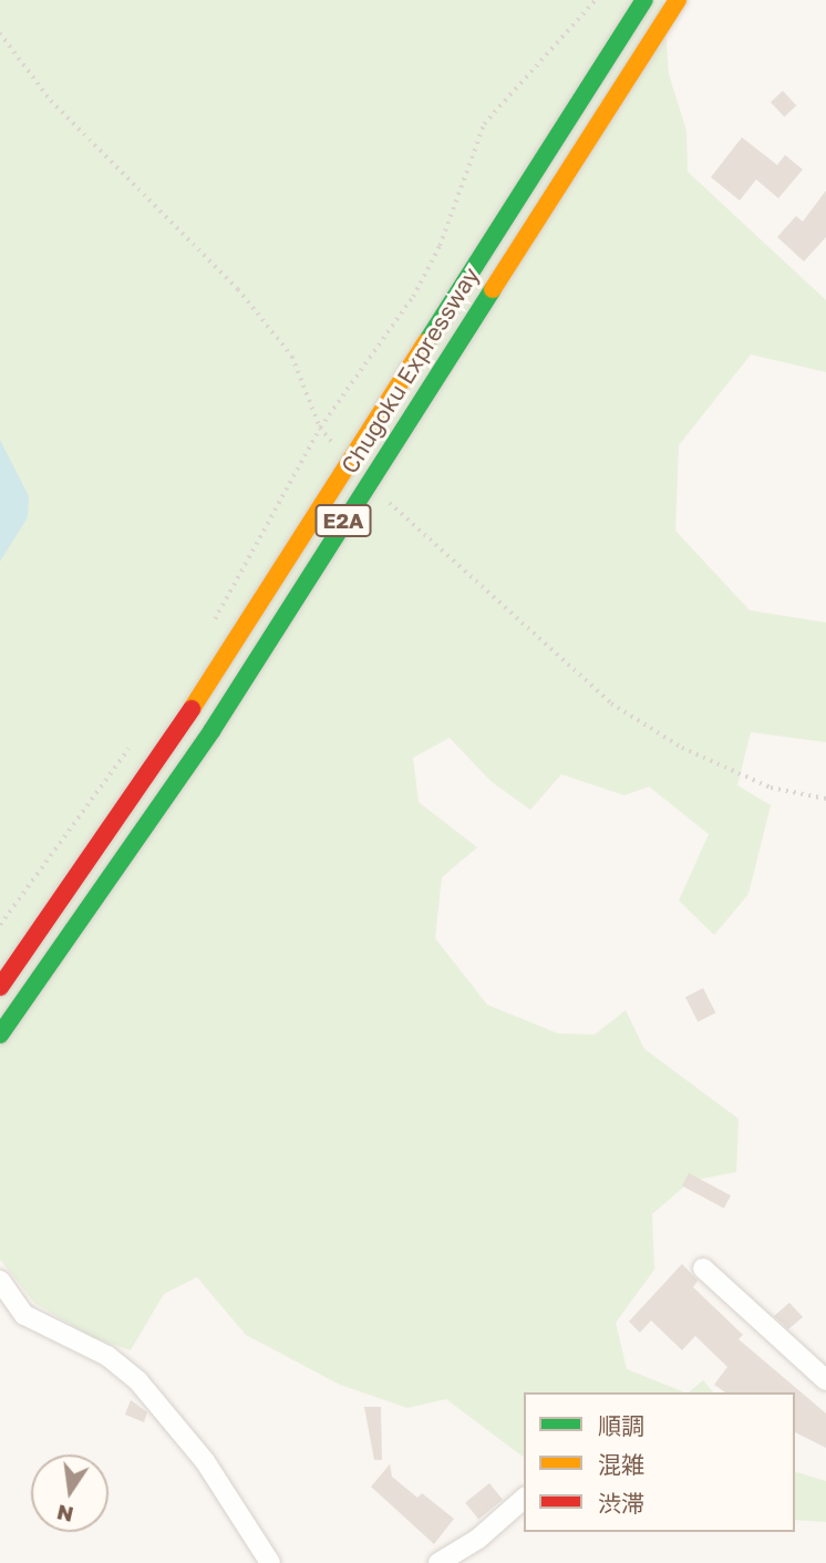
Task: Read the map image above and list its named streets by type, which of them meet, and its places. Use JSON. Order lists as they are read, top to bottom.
{
  "streets": {
    "highway": ["Chugoku Expressway", "E2A"]
  },
  "legend": ["順調", "混雑", "渋滞"],
  "north": "bottom"
}
